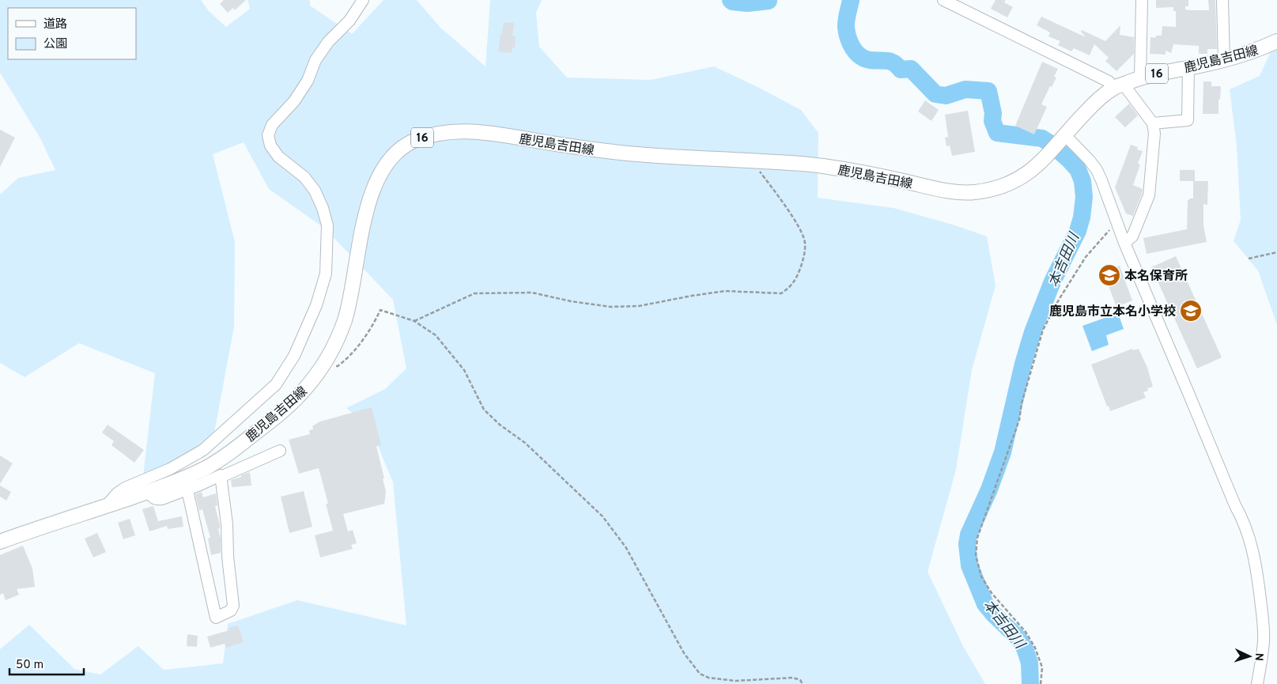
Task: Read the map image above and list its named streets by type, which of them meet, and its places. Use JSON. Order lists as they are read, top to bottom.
{
  "streets": {
    "main road": ["鹿児島吉田線", "16"]
  },
  "water": ["本吉田川"],
  "places": {
    "school or university": ["本名保育所", "鹿児島市立本名小学校"]
  },
  "legend": ["道路", "公園"],
  "scale_bar": "50 m",
  "north": "right"
}
